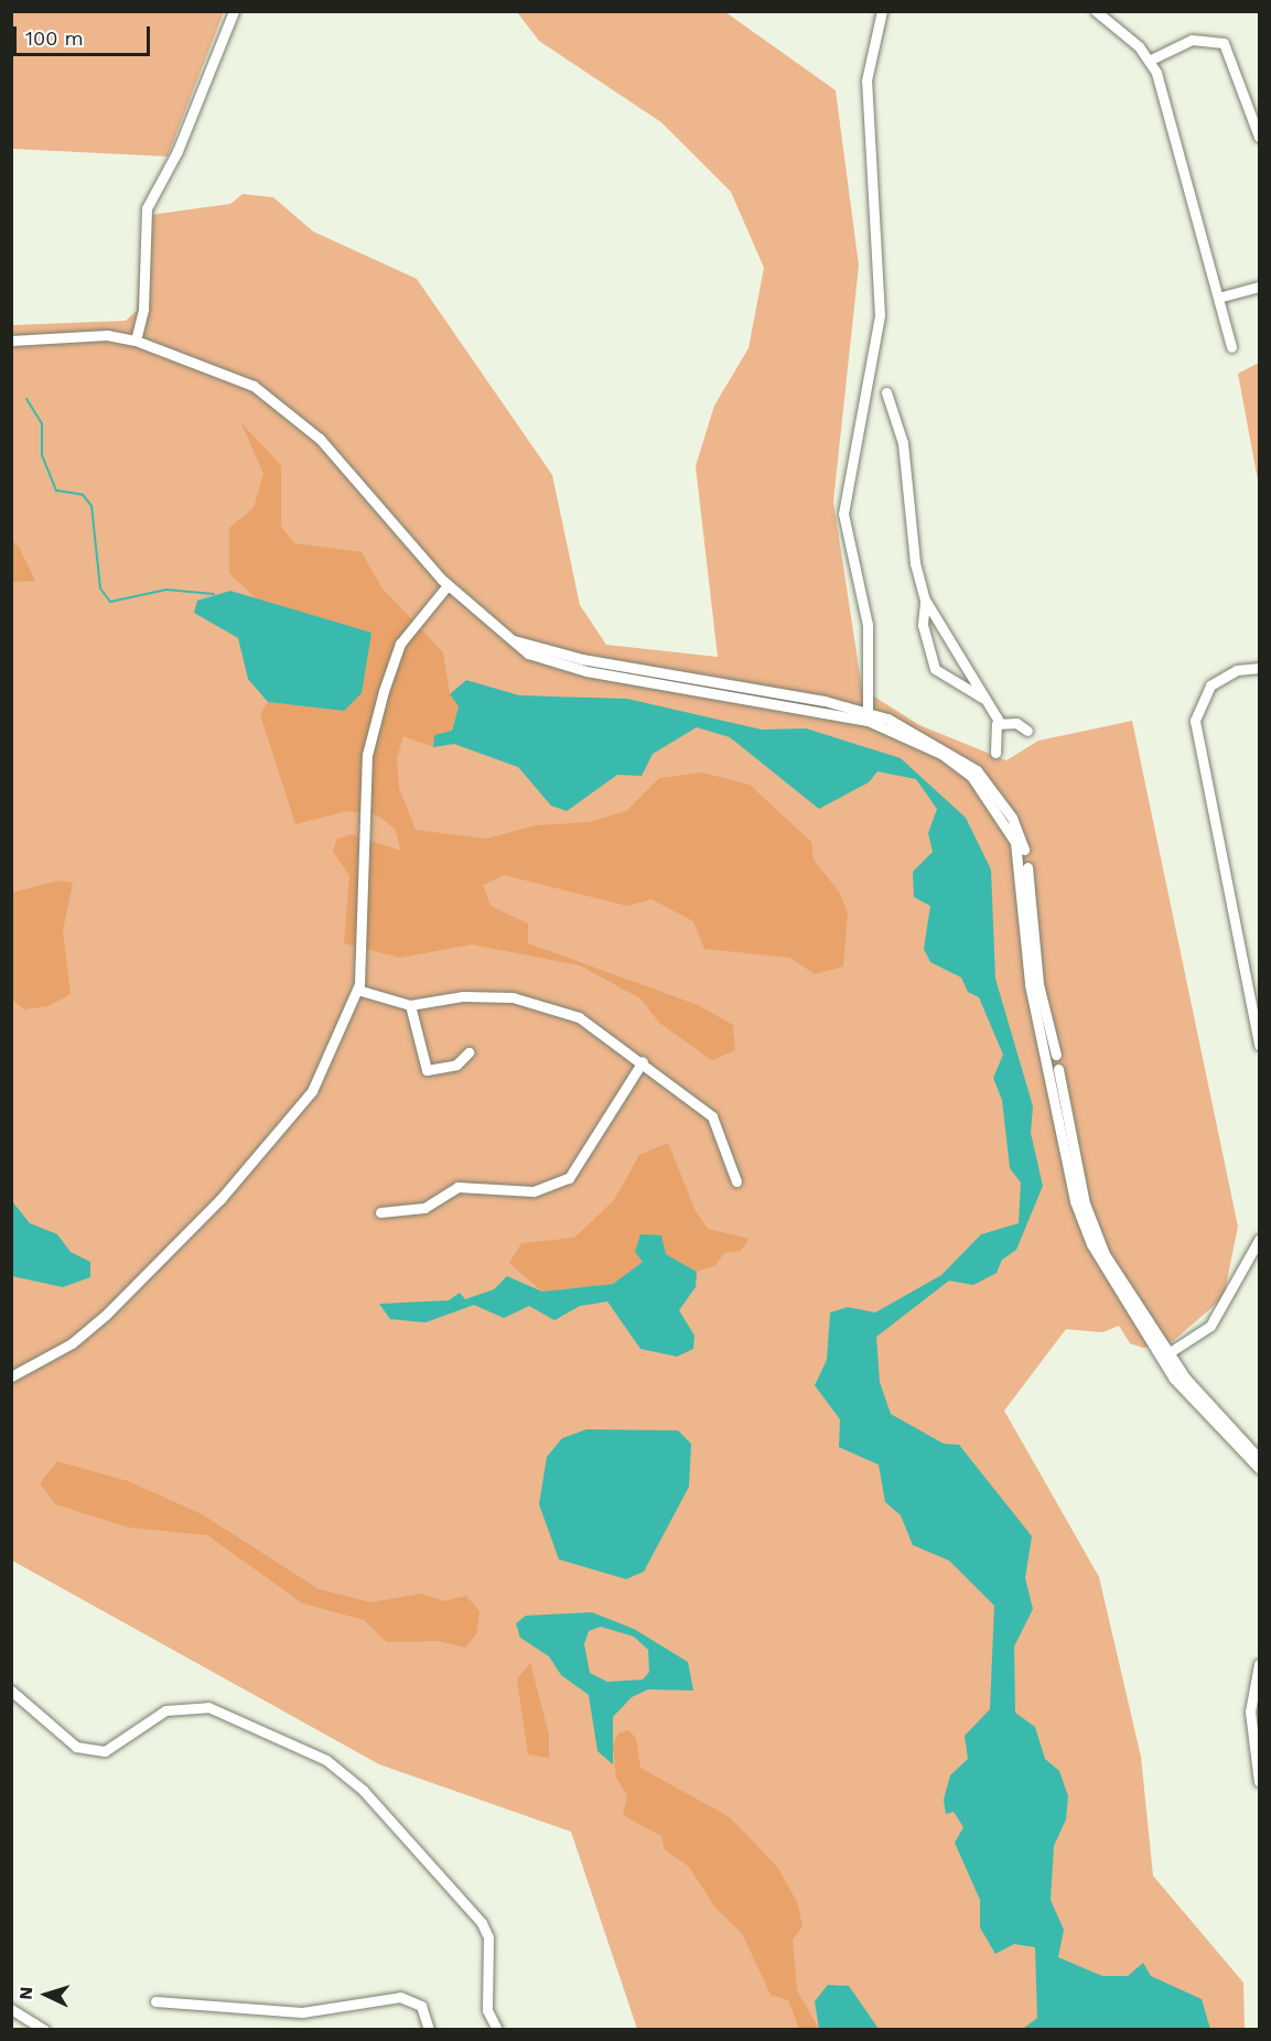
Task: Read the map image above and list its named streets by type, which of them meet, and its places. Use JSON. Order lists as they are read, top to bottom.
{
  "scale_bar": "100 m",
  "north": "left"
}
